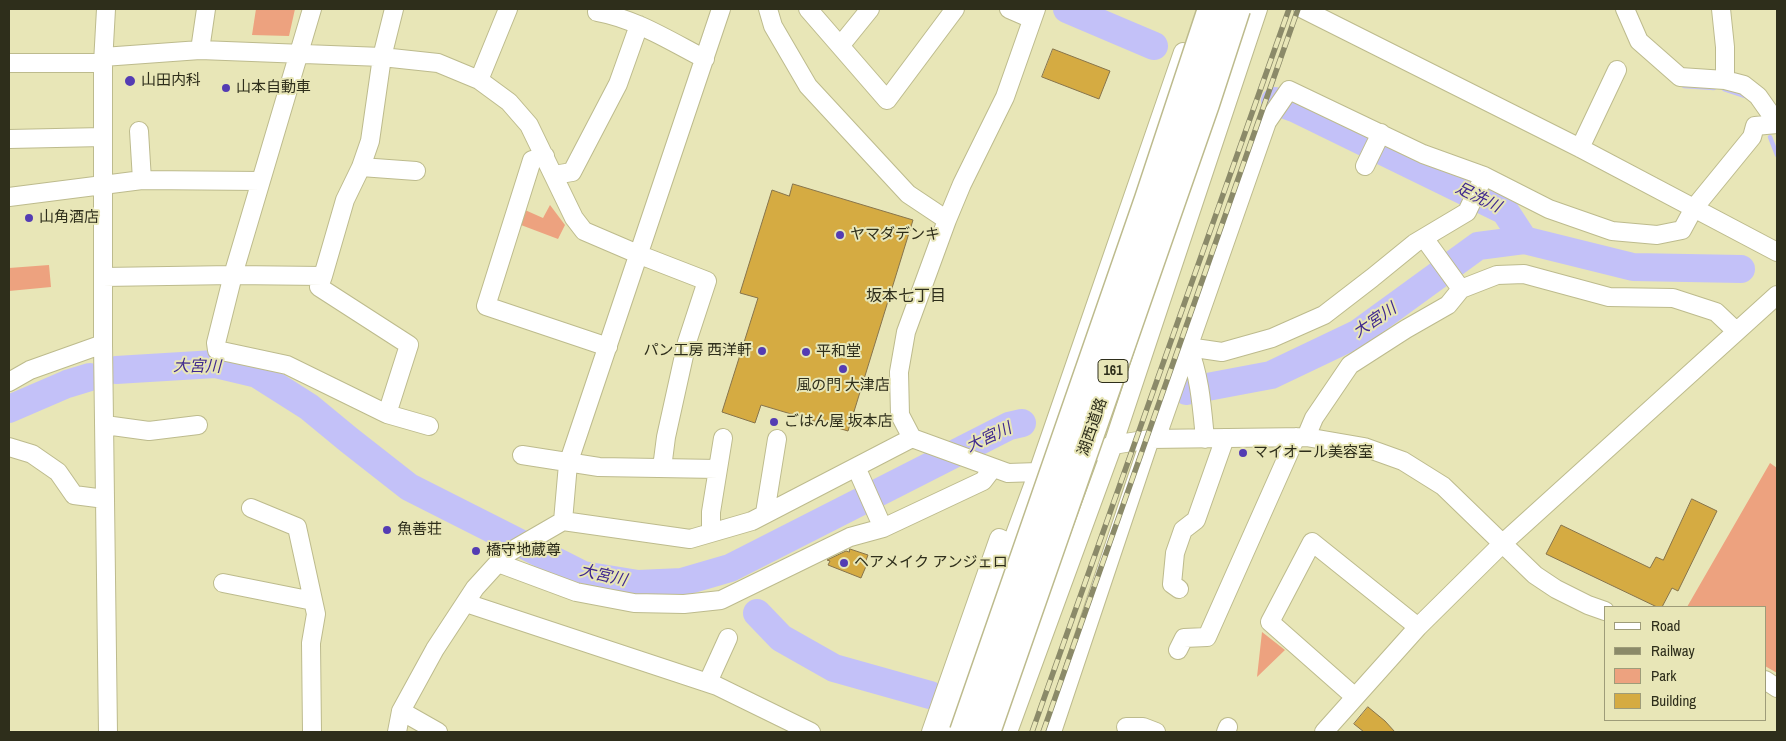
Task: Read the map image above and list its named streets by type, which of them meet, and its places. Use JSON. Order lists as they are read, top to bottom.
{
  "streets": {
    "highway": ["161", "湖西道路"]
  },
  "districts": ["坂本七丁目"],
  "water": ["足洗川", "大宮川"],
  "places": [
    "山田内科",
    "山本自動車",
    "山角酒店",
    "ヤマダデンキ",
    "パン工房 西洋軒",
    "平和堂",
    "風の門 大津店",
    "ごはん屋 坂本店",
    "マイオール美容室",
    "魚善荘",
    "橋守地蔵尊",
    "ヘアメイク アンジェロ"
  ],
  "legend": [
    "Road",
    "Railway",
    "Park",
    "Building"
  ]
}
